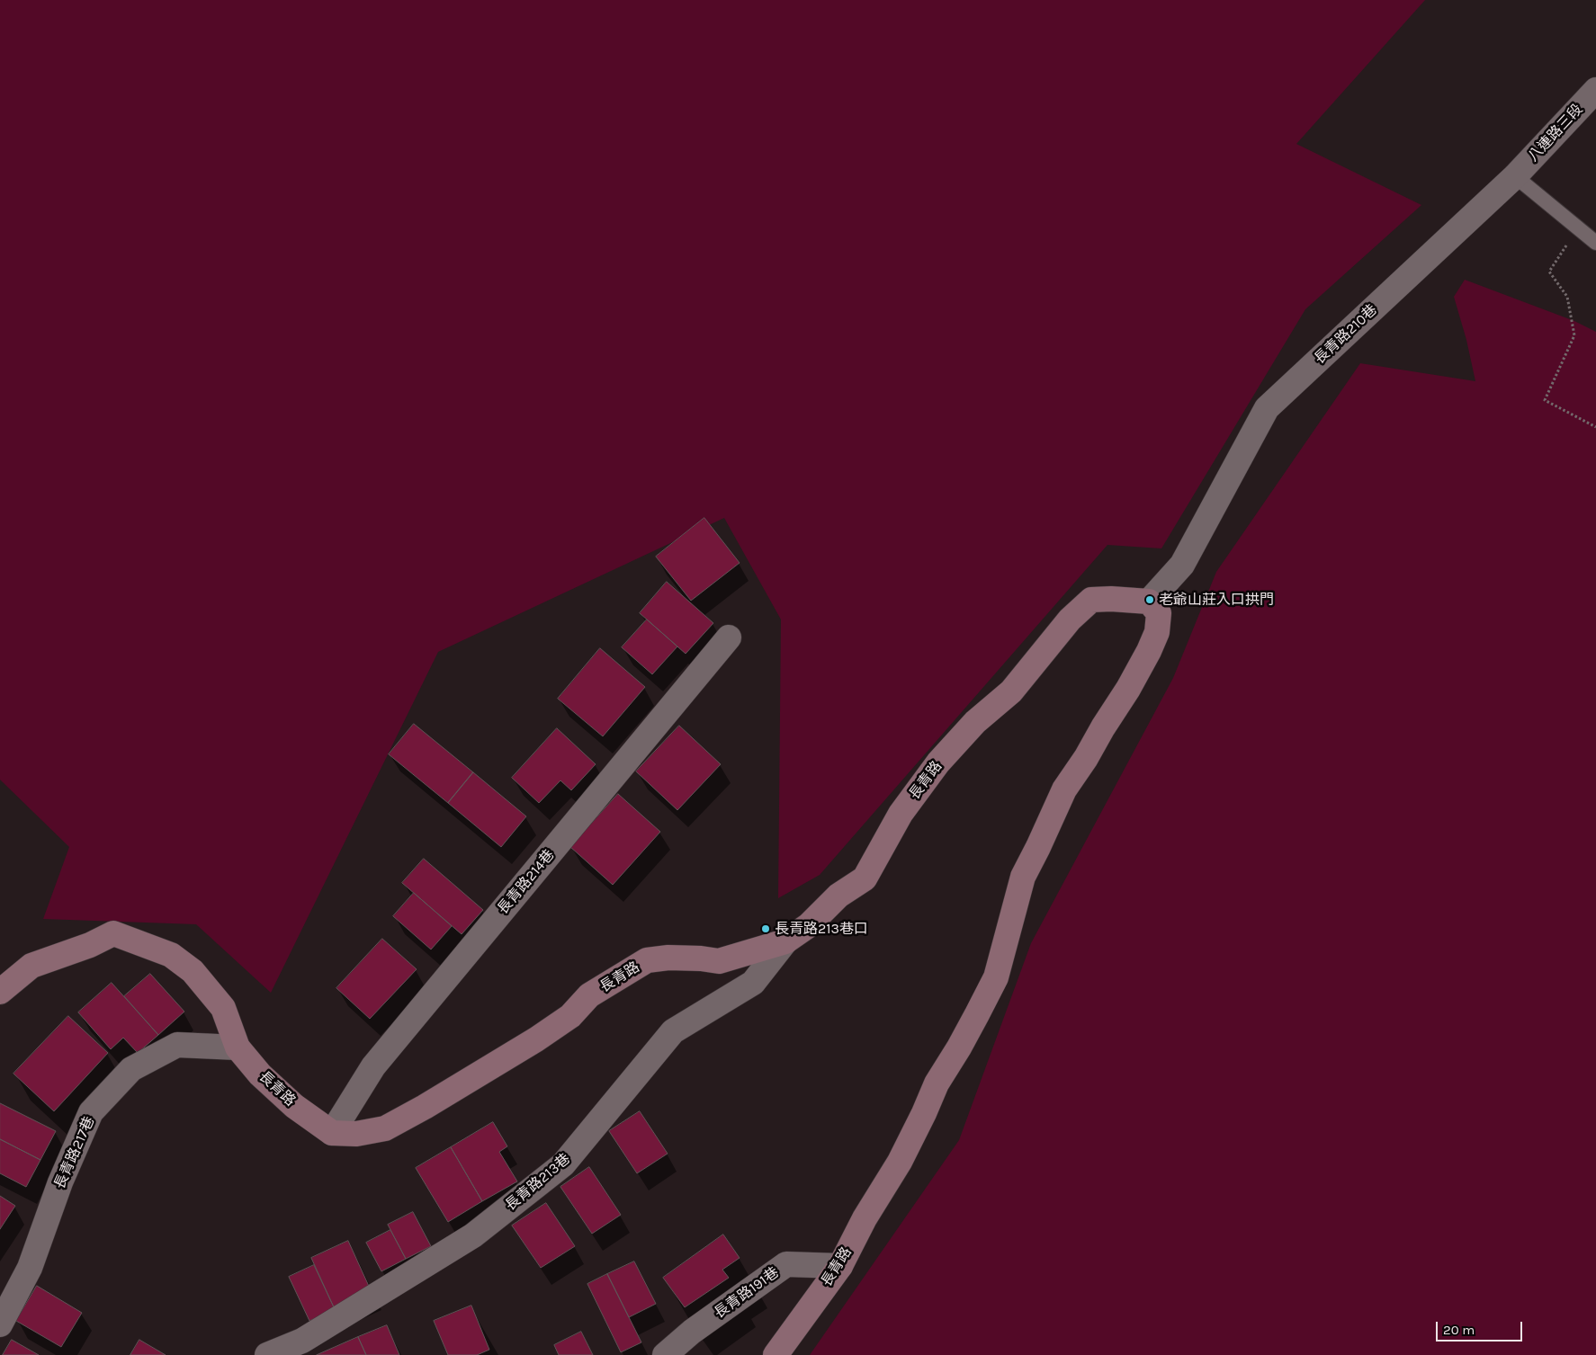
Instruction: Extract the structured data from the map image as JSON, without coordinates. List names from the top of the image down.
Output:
{
  "streets": {
    "street": [
      "八連路三段",
      "長青路210巷",
      "長青路",
      "長青路214巷",
      "長青路217巷",
      "長青路213巷",
      "長青路191巷"
    ]
  },
  "crossings": [
    ["八連路三段", "長青路210巷"],
    ["長青路210巷", "長青路"],
    ["長青路", "長青路214巷"],
    ["長青路", "長青路217巷"],
    ["長青路", "長青路213巷"],
    ["長青路", "長青路191巷"]
  ],
  "places": ["老爺山莊入口拱門", "長青路213巷口"],
  "scale_bar": "20 m"
}
